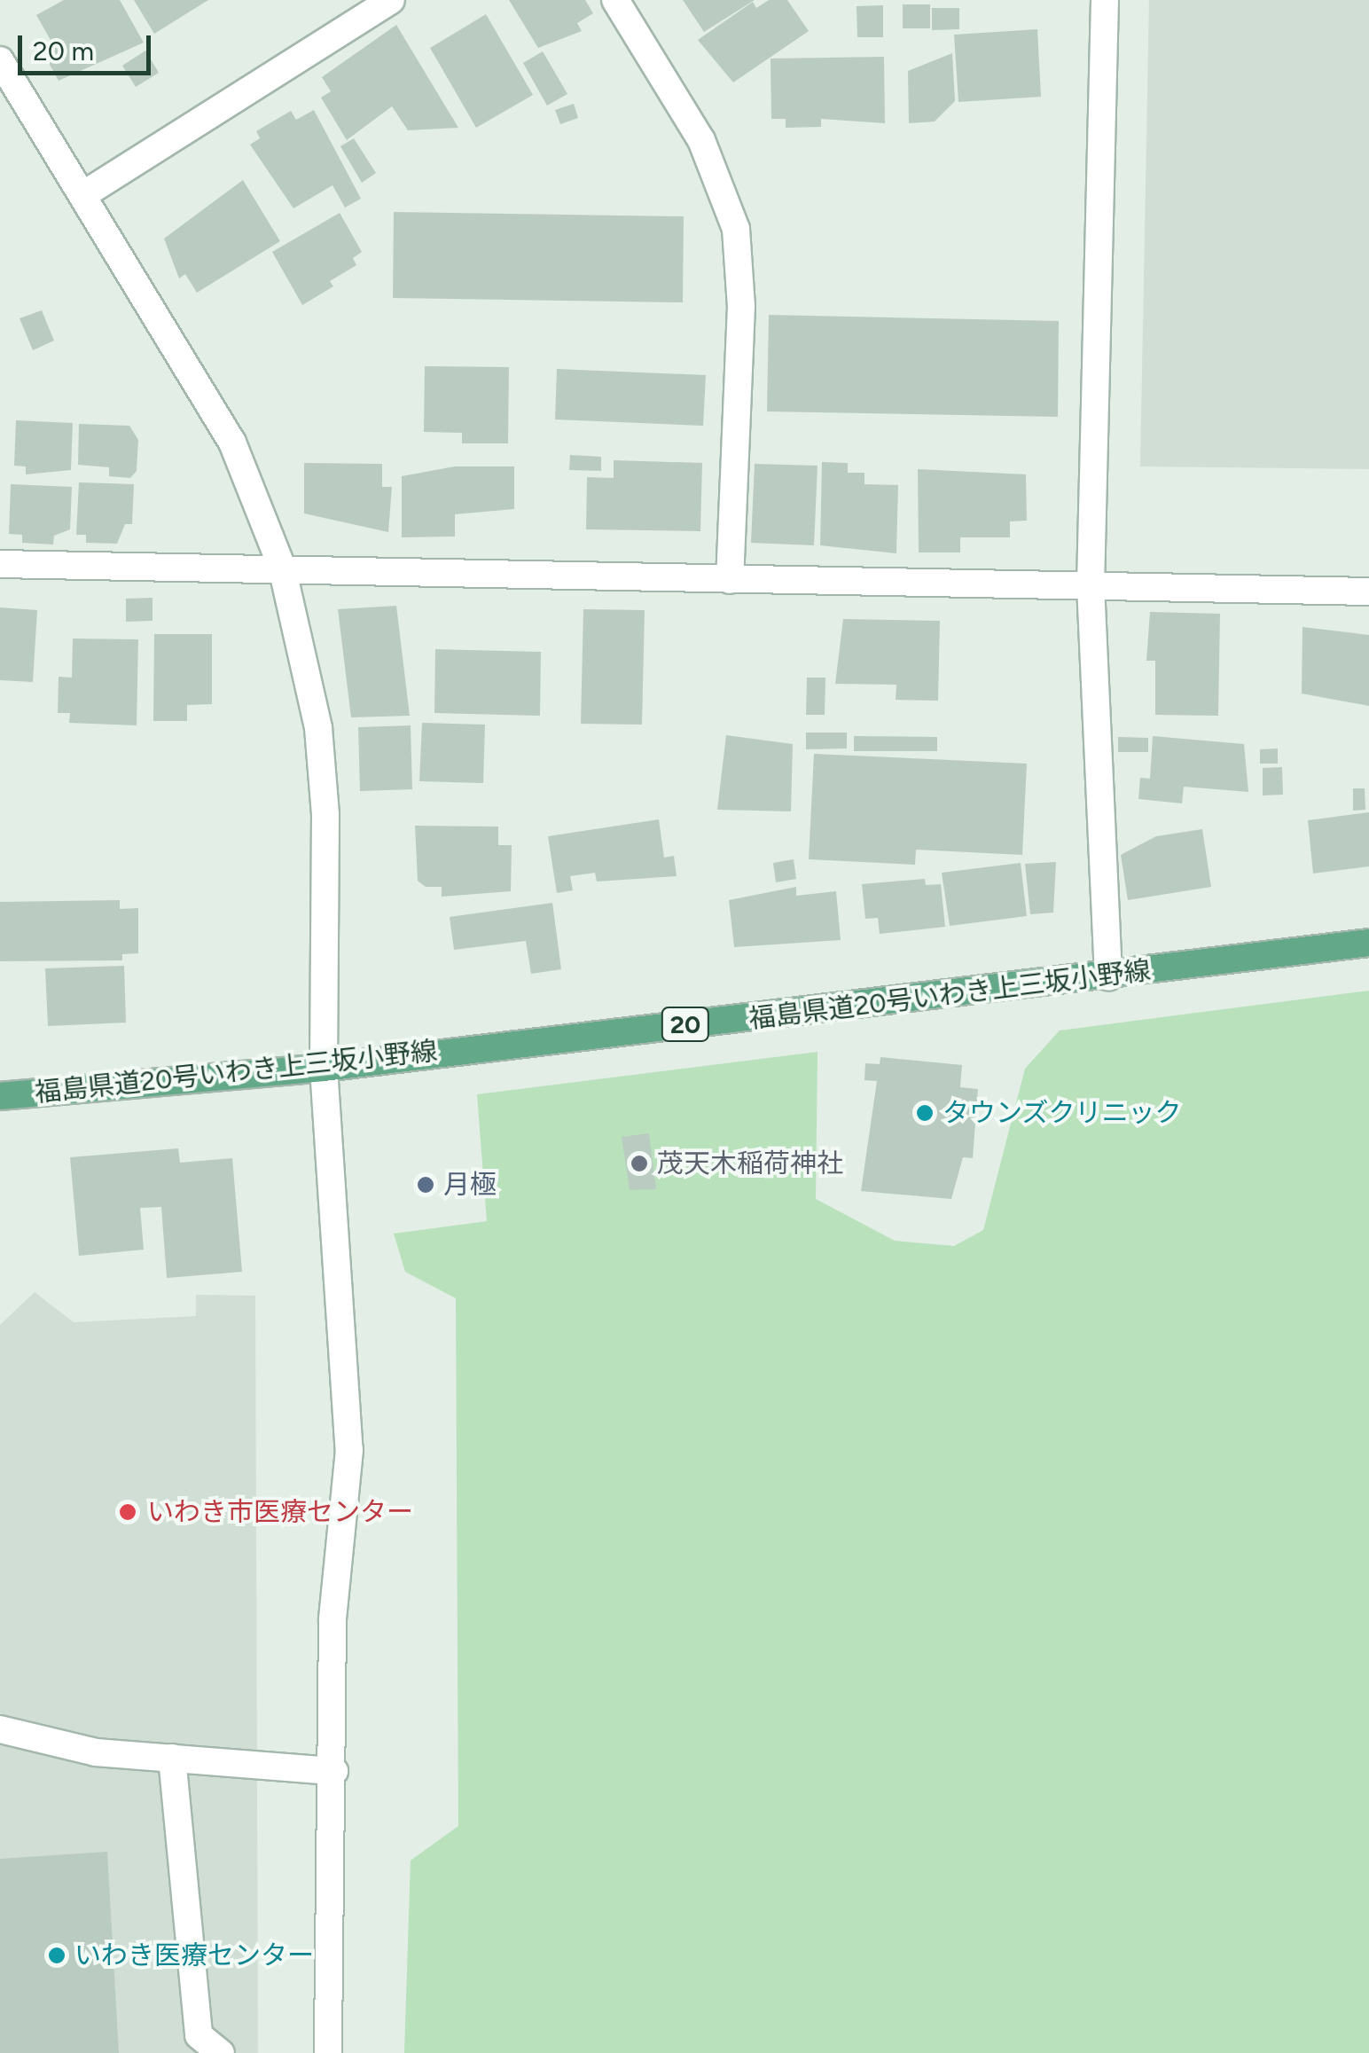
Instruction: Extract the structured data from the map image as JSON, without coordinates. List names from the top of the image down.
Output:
{
  "streets": {
    "main road": ["福島県道20号いわき上三坂小野線", "20"]
  },
  "places": [
    "タウンズクリニック",
    "茂天木稲荷神社",
    "月極",
    "いわき市医療センター",
    "いわき医療センター"
  ],
  "scale_bar": "20 m"
}
